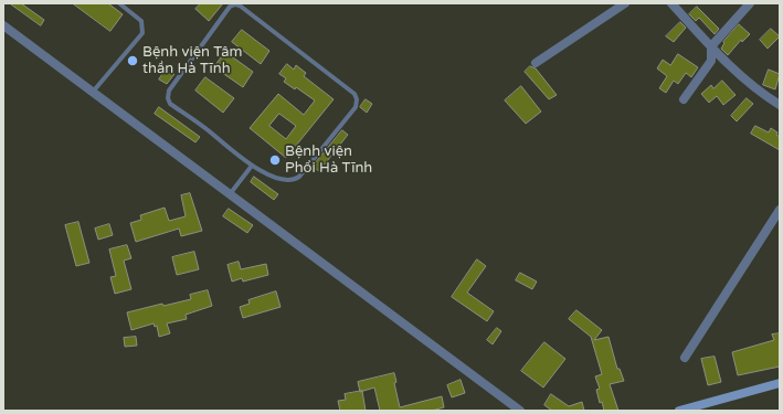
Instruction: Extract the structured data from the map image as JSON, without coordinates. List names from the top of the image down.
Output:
{
  "places": ["Bệnh viện Tâm thần Hà Tĩnh", "Bệnh viện Phổi Hà Tĩnh"]
}
